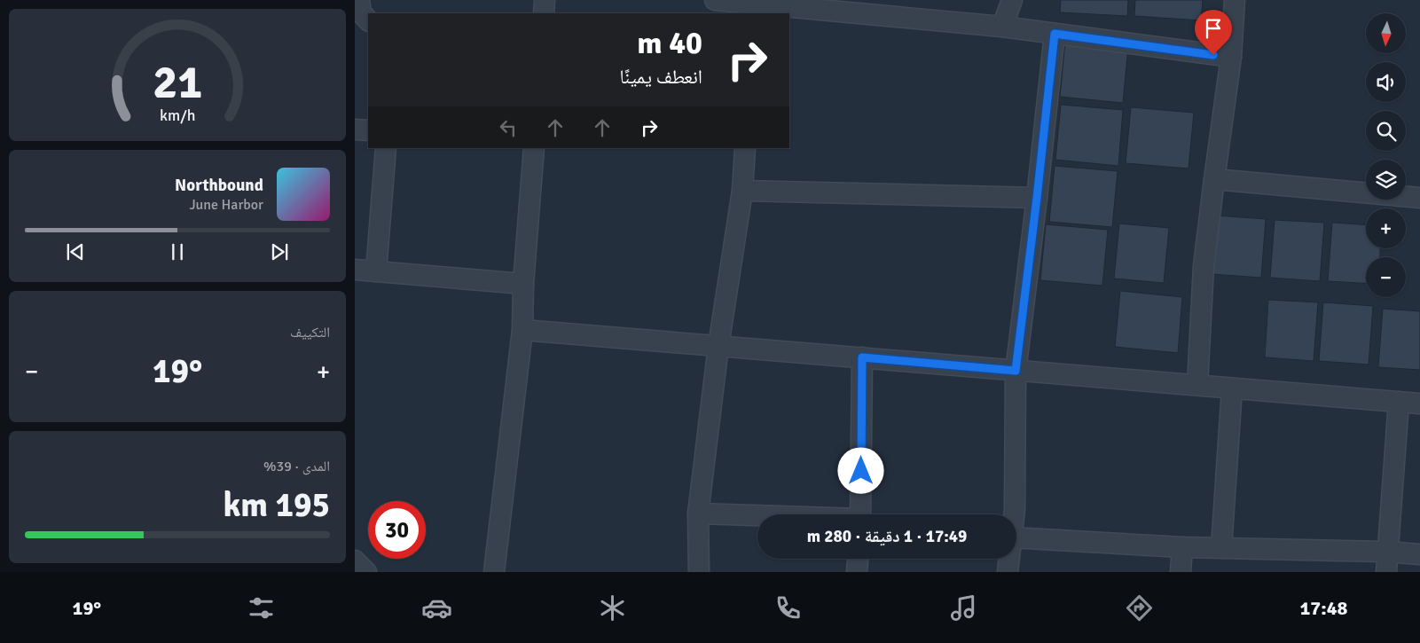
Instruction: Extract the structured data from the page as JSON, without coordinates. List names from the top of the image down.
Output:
{
  "north": "bottom",
  "page": {
    "map_buttons": ["+", "−"],
    "turn": ["40 m", "انعطف يمينًا"],
    "song": ["Northbound", "June Harbor"],
    "tile": [
      "التكييف",
      ["المدى · 39%", "195 km"]
    ],
    "heat": ["−", "19°", "+"],
    "limit": "30",
    "trip": "17:49 · 1 دقيقة · 280 m",
    "tabs": ["17:48", "19°"],
    "gauge": ["21", "km/h"]
  }
}
